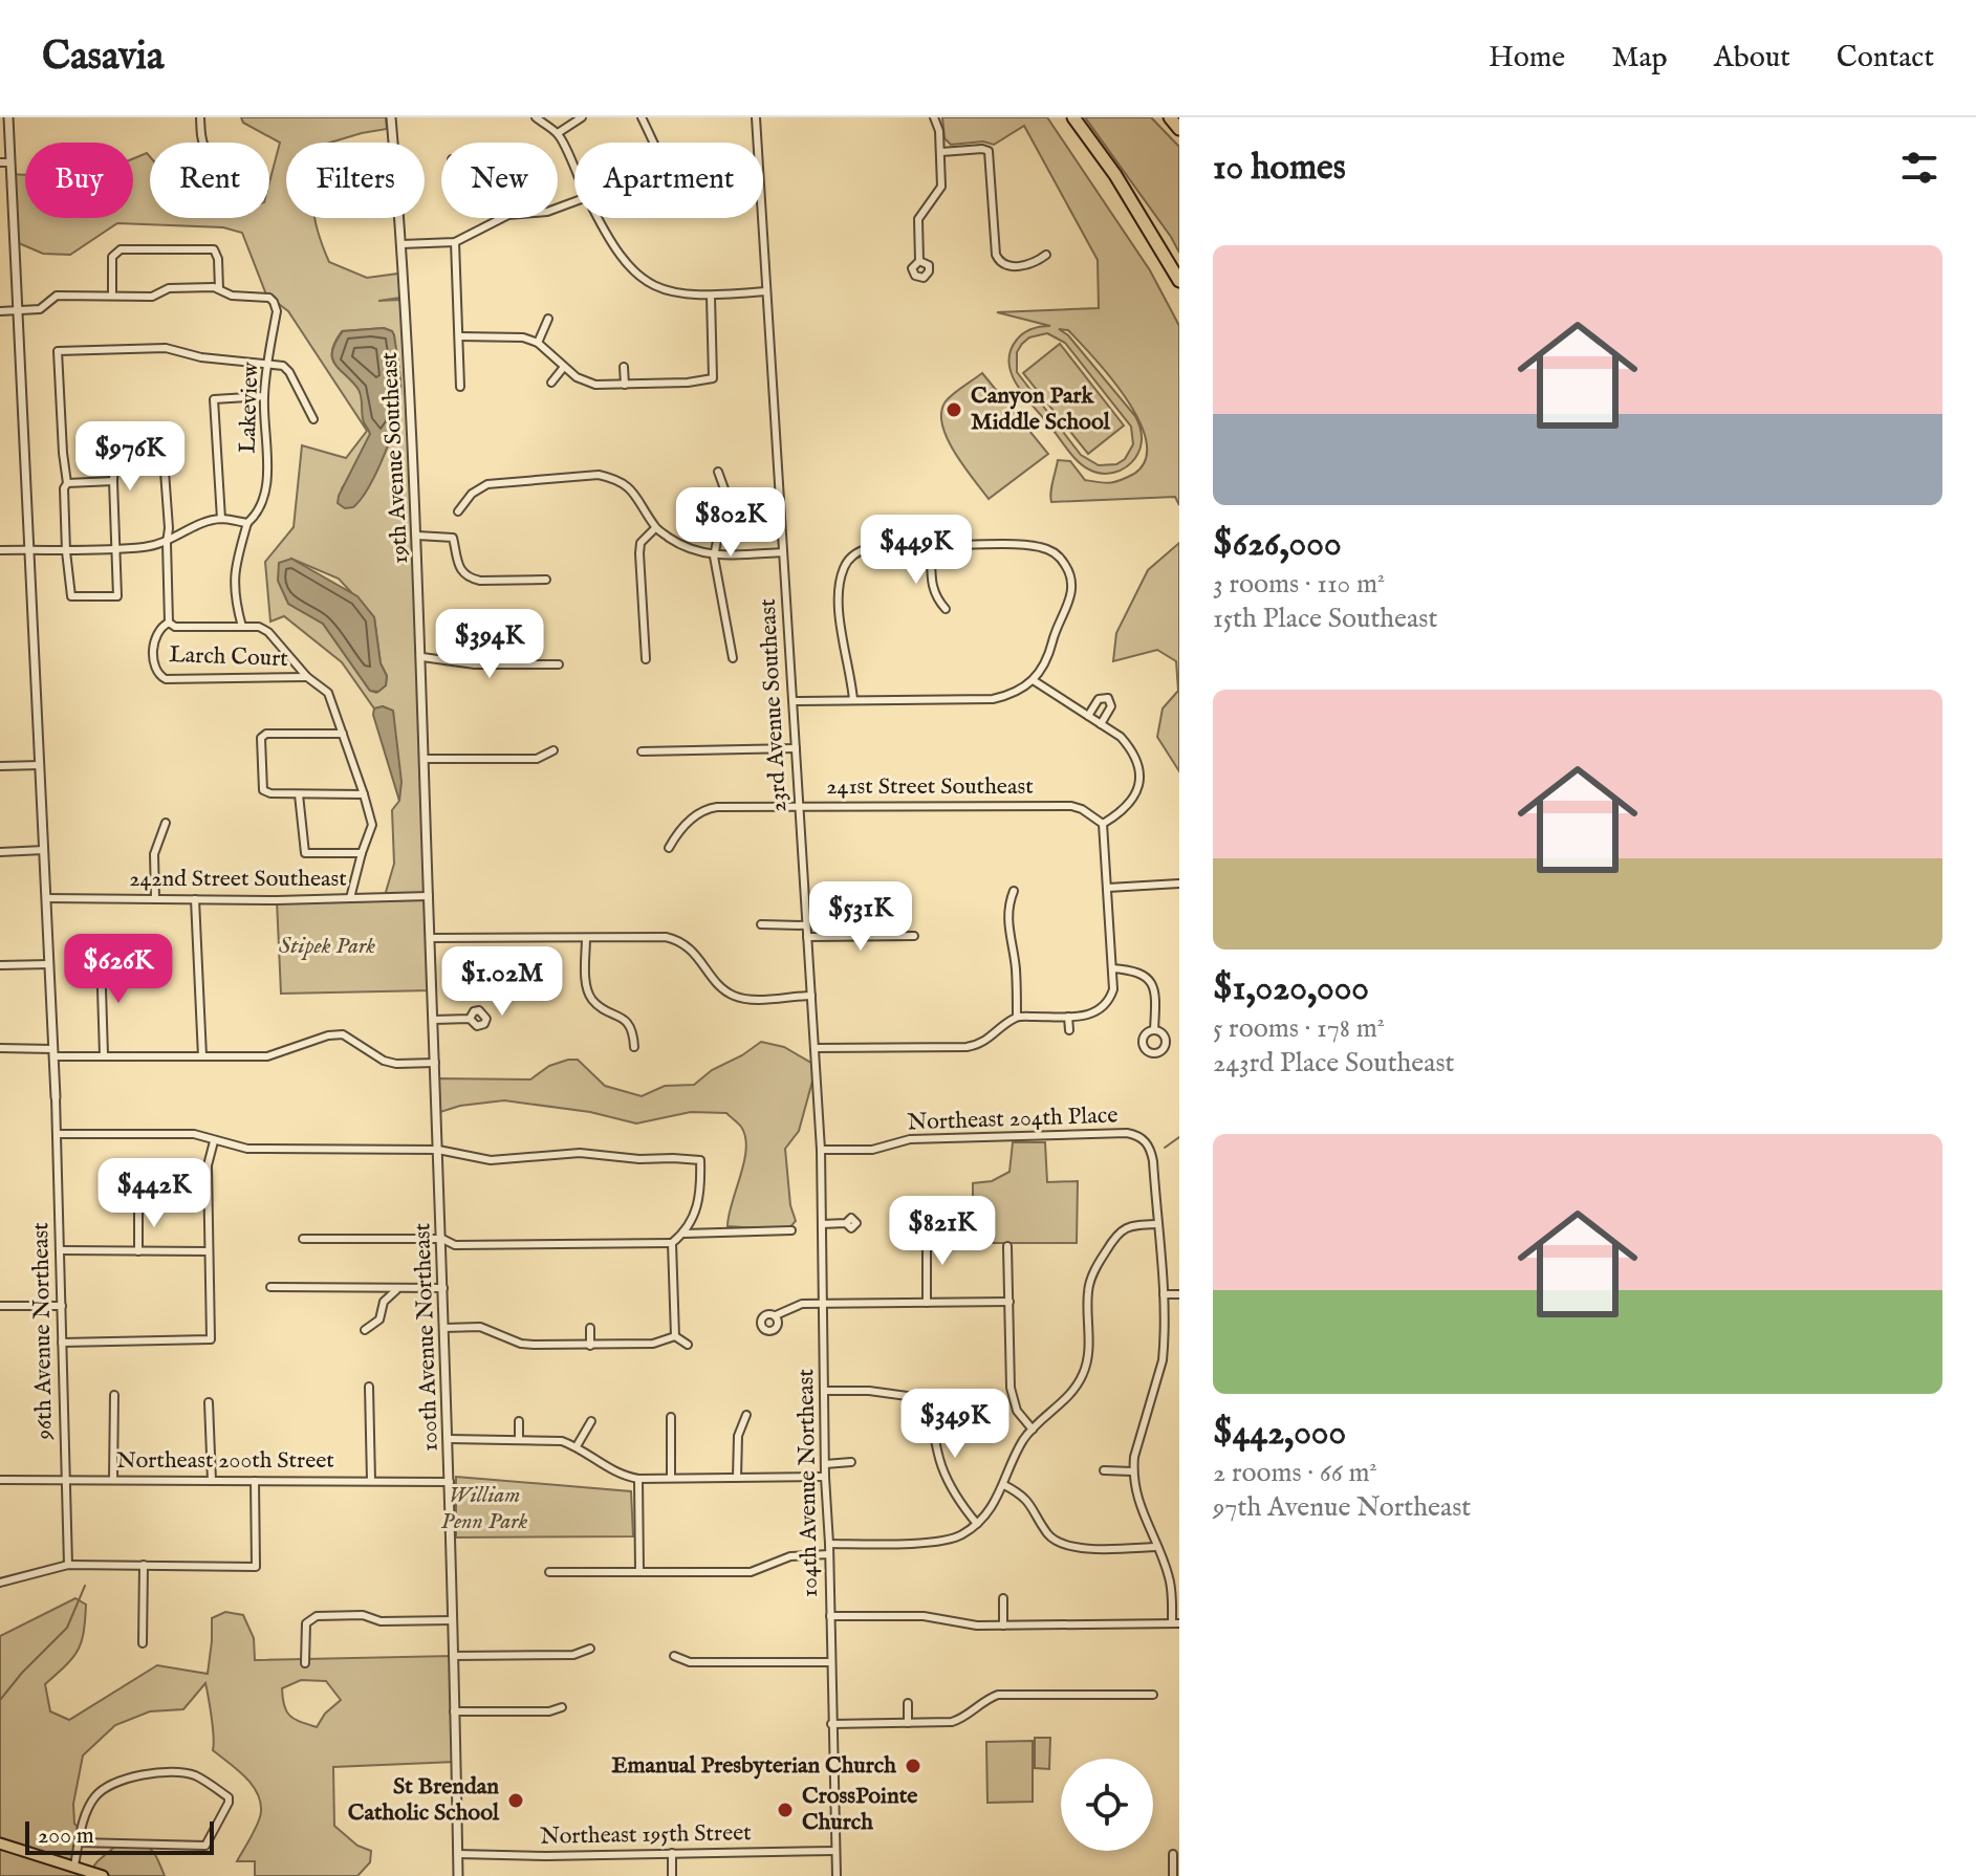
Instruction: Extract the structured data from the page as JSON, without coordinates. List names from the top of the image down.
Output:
{
  "streets": {
    "street": [
      "Lakeview",
      "19th Avenue Southeast",
      "Larch Court",
      "23rd Avenue Southeast",
      "241st Street Southeast",
      "242nd Street Southeast",
      "Northeast 204th Place",
      "96th Avenue Northeast",
      "100th Avenue Northeast",
      "Northeast 200th Street",
      "104th Avenue Northeast",
      "Northeast 195th Street"
    ]
  },
  "crossings": [
    ["19th Avenue Southeast", "242nd Street Southeast"],
    ["19th Avenue Southeast", "100th Avenue Northeast"],
    ["23rd Avenue Southeast", "241st Street Southeast"],
    ["23rd Avenue Southeast", "104th Avenue Northeast"],
    ["Northeast 204th Place", "104th Avenue Northeast"],
    ["96th Avenue Northeast", "Northeast 200th Street"],
    ["100th Avenue Northeast", "Northeast 200th Street"],
    ["100th Avenue Northeast", "Northeast 195th Street"],
    ["104th Avenue Northeast", "Northeast 195th Street"]
  ],
  "parks": ["Stipek Park", "William Penn Park"],
  "places": [
    "Canyon Park Middle School",
    "Emanual Presbyterian Church",
    "St Brendan Catholic School",
    "CrossPointe Church"
  ],
  "scale_bar": "200 m",
  "page": {
    "header": "Casavia",
    "nav": [
      "Home",
      "Map",
      "About",
      "Contact"
    ],
    "heading": "10 homes",
    "chip": [
      "Buy",
      "Rent",
      "Filters",
      "New",
      "Apartment"
    ],
    "list": [
      {
        "name": "$626,000",
        "note": "3 rooms · 110 m² · 15th Place Southeast"
      },
      {
        "name": "$1,020,000",
        "note": "5 rooms · 178 m² · 243rd Place Southeast"
      },
      {
        "name": "$442,000",
        "note": "2 rooms · 66 m² · 97th Avenue Northeast"
      }
    ],
    "price": [
      "$976K",
      "$802K",
      "$449K",
      "$394K",
      "$531K",
      "$626K",
      "$1.02M",
      "$442K",
      "$821K",
      "$349K"
    ],
    "scale": "200 m"
  }
}
